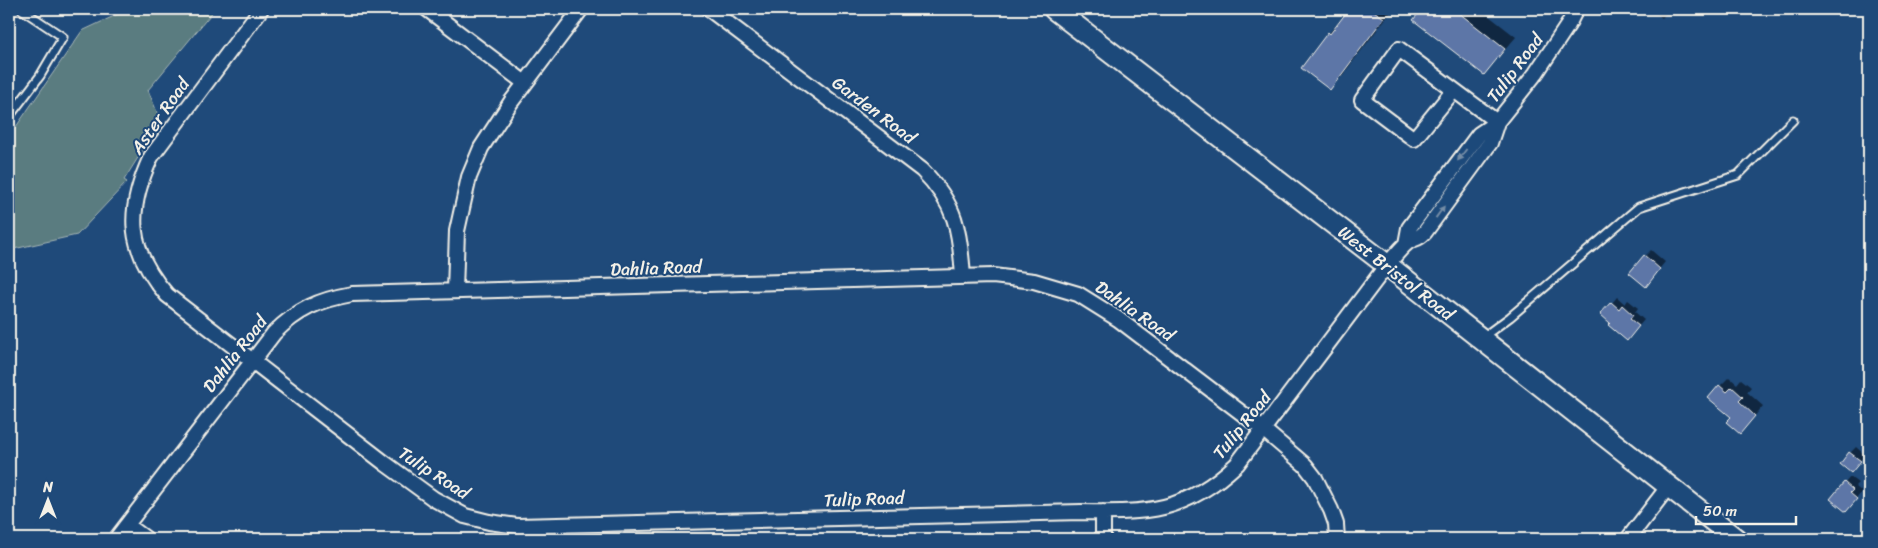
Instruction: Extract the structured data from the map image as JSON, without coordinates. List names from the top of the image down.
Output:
{
  "streets": {
    "main road": ["West Bristol Road"],
    "street": [
      "Tulip Road",
      "Garden Road",
      "Aster Road",
      "Dahlia Road"
    ]
  },
  "crossings": [
    ["Tulip Road", "Aster Road"],
    ["Tulip Road", "Dahlia Road"],
    ["Tulip Road", "West Bristol Road"],
    ["Garden Road", "Dahlia Road"],
    ["Aster Road", "Dahlia Road"]
  ],
  "scale_bar": "50 m",
  "north": "top"
}
